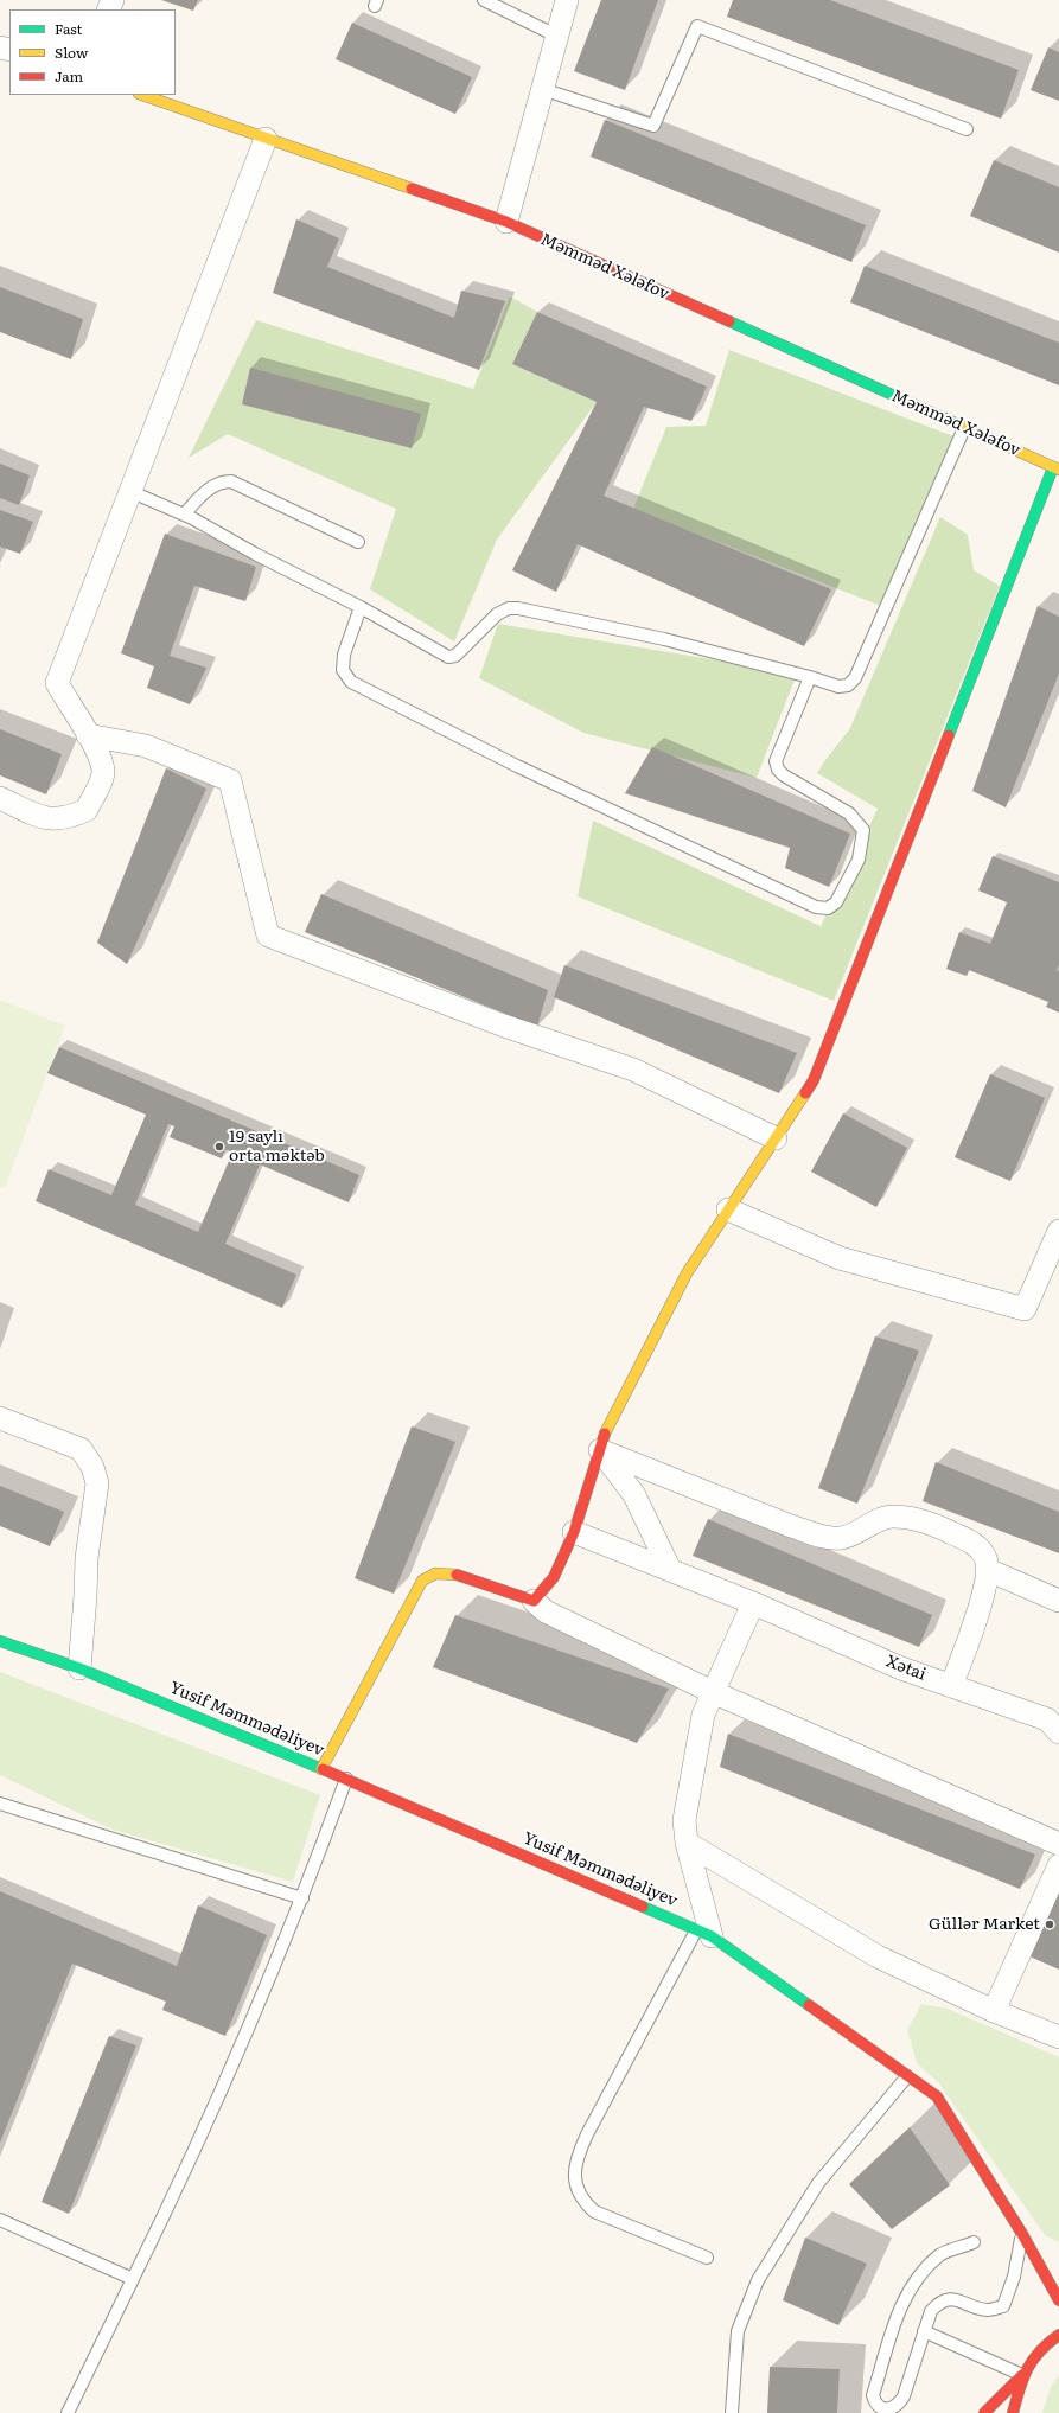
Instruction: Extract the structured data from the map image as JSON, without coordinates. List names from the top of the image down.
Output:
{
  "streets": {
    "street": ["Məmməd Xələfov", "Xətai", "Yusif Məmmədəliyev"]
  },
  "places": ["19 saylı orta məktəb", "Güllər Market"],
  "legend": ["Fast", "Slow", "Jam"]
}
